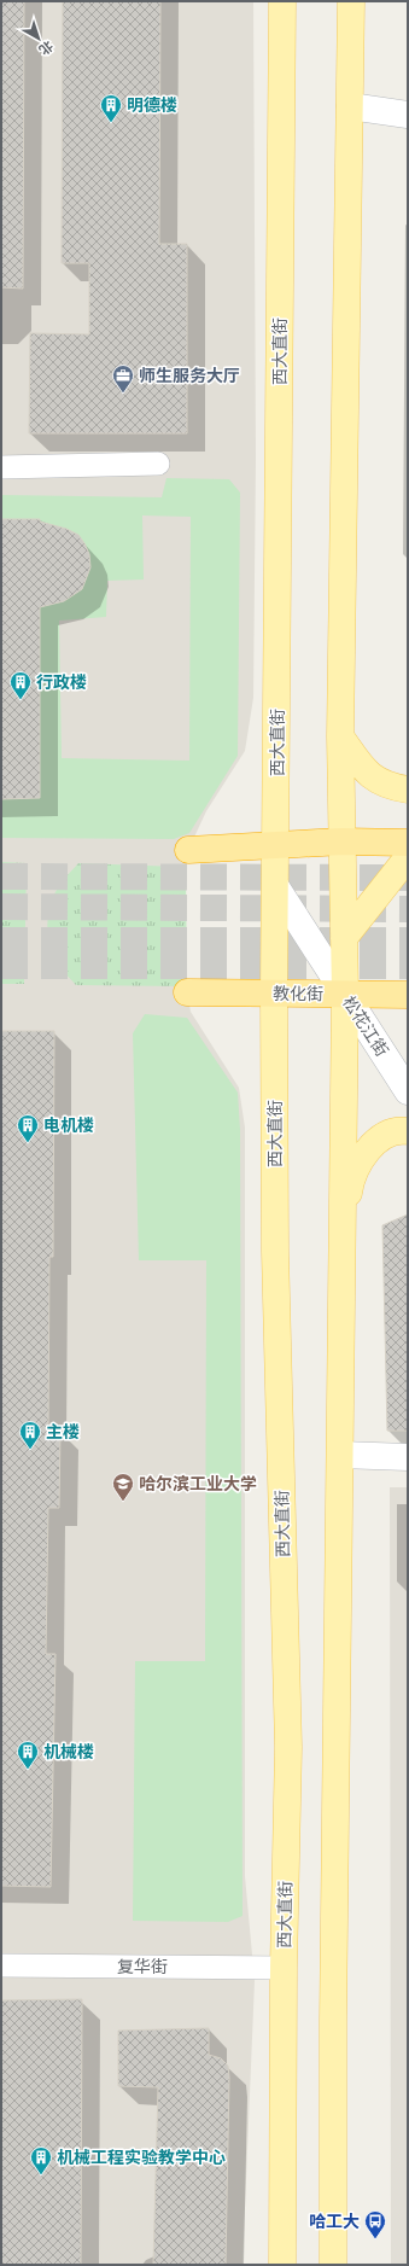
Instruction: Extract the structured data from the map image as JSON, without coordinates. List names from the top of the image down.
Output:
{
  "streets": {
    "highway": ["教化街"],
    "main road": ["西大直街"],
    "street": ["松花江街", "复华街"]
  },
  "crossings": [
    ["西大直街", "教化街"],
    ["西大直街", "松花江街"],
    ["西大直街", "复华街"],
    ["教化街", "松花江街"]
  ],
  "places": {
    "building": [
      "明德楼",
      "行政楼",
      "电机楼",
      "主楼",
      "机械楼",
      "机械工程实验教学中心"
    ],
    "office": ["师生服务大厅"],
    "school or university": ["哈尔滨工业大学"],
    "bus stop": ["哈工大"]
  },
  "north": "bottom right"
}
